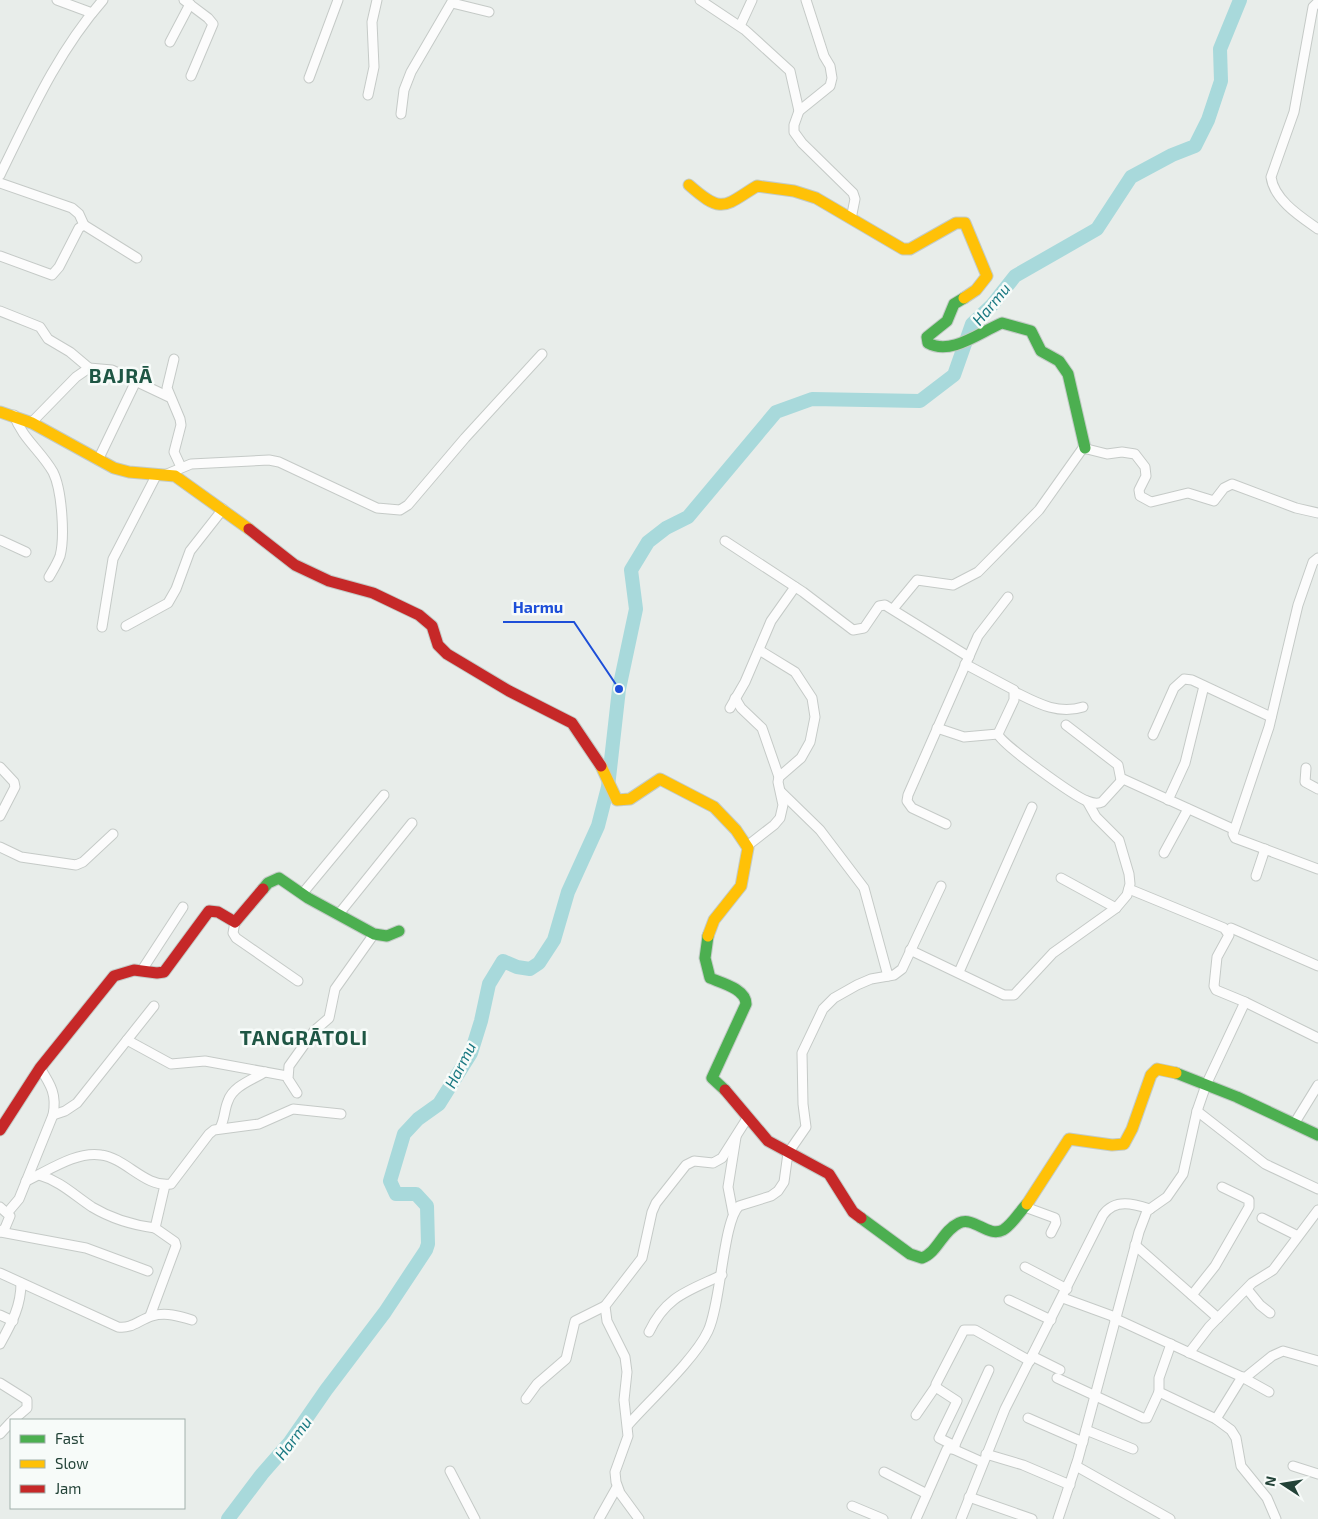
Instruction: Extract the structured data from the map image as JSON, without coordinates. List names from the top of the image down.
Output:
{
  "districts": ["BAJRĀ", "TANGRĀTOLI"],
  "water": ["Harmu"],
  "places": ["Harmu"],
  "legend": ["Fast", "Slow", "Jam"],
  "north": "left"
}
